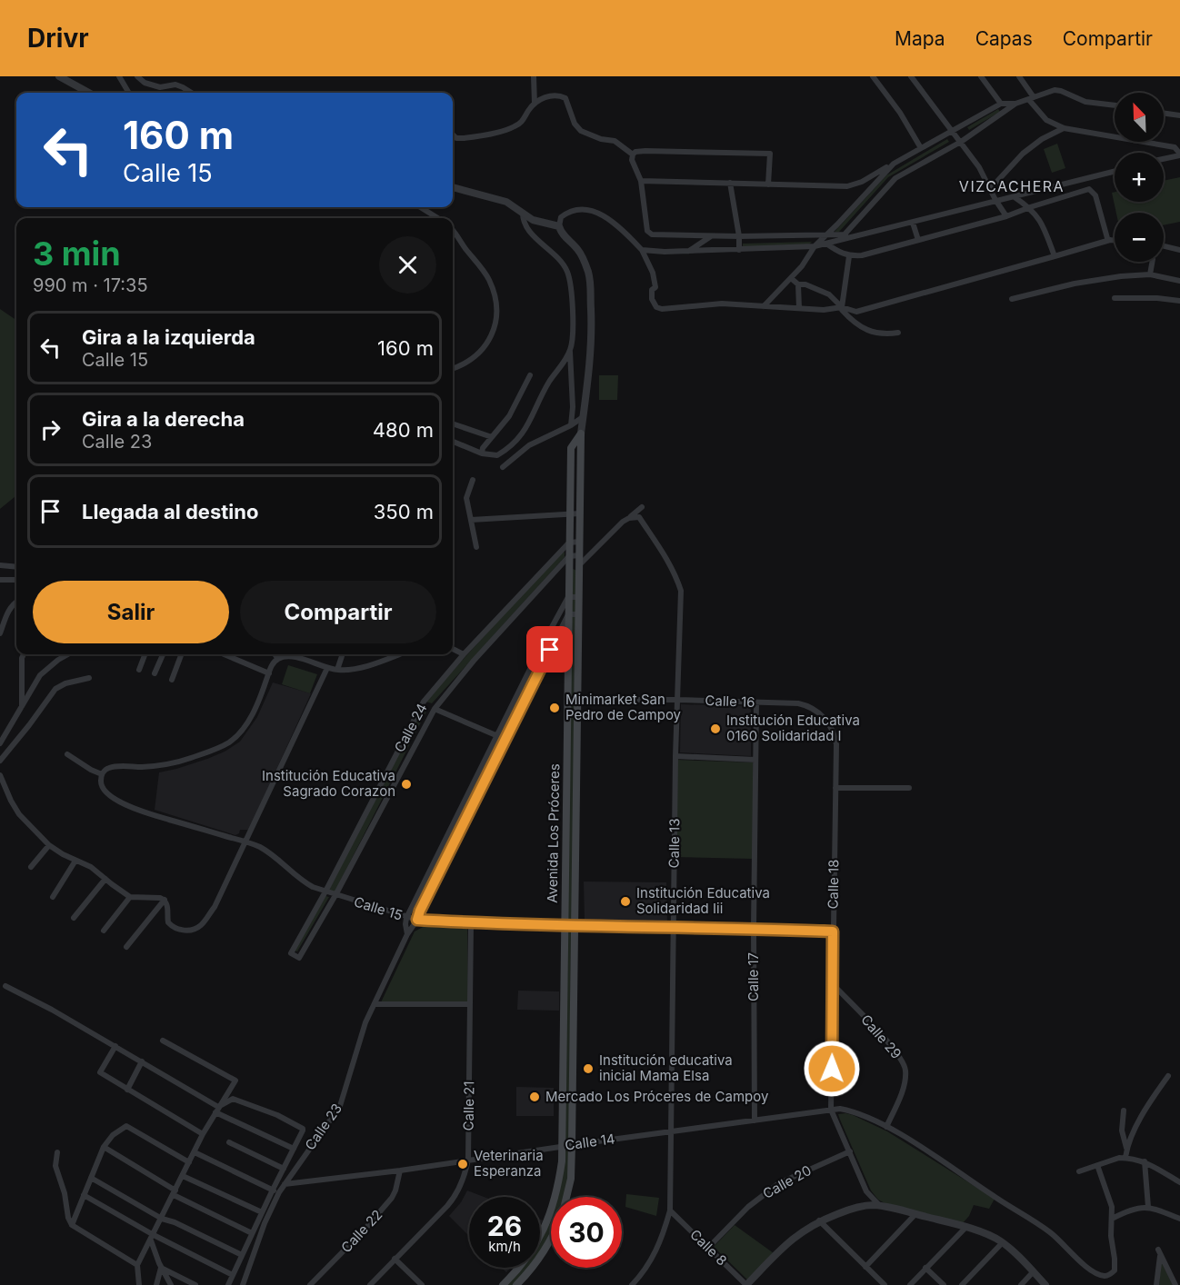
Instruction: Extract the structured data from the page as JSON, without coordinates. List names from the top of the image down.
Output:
{
  "streets": {
    "main road": ["Avenida Los Próceres"],
    "street": [
      "Calle 16",
      "Calle 24",
      "Calle 13",
      "Calle 18",
      "Calle 15",
      "Calle 17",
      "Calle 29",
      "Calle 21",
      "Calle 23",
      "Calle 14",
      "Calle 20",
      "Calle 22",
      "Calle 8"
    ]
  },
  "crossings": [
    ["Calle 16", "Avenida Los Próceres"],
    ["Calle 16", "Calle 13"],
    ["Calle 16", "Calle 18"],
    ["Calle 16", "Calle 17"],
    ["Calle 24", "Avenida Los Próceres"],
    ["Calle 24", "Calle 15"],
    ["Avenida Los Próceres", "Calle 15"],
    ["Avenida Los Próceres", "Calle 23"],
    ["Avenida Los Próceres", "Calle 14"],
    ["Calle 13", "Calle 15"],
    ["Calle 13", "Calle 14"],
    ["Calle 13", "Calle 8"],
    ["Calle 18", "Calle 15"],
    ["Calle 18", "Calle 29"],
    ["Calle 18", "Calle 14"],
    ["Calle 18", "Calle 20"],
    ["Calle 15", "Calle 17"],
    ["Calle 15", "Calle 21"],
    ["Calle 15", "Calle 23"],
    ["Calle 17", "Calle 14"],
    ["Calle 29", "Calle 14"],
    ["Calle 21", "Calle 14"],
    ["Calle 23", "Calle 14"],
    ["Calle 14", "Calle 22"],
    ["Calle 20", "Calle 8"]
  ],
  "districts": ["VIZCACHERA"],
  "places": [
    "Minimarket San Pedro de Campoy",
    "Institución Educativa 0160 Solidaridad I",
    "Institución Educativa Sagrado Corazon",
    "Institución Educativa Solidaridad Iii",
    "Institución educativa inicial Mama Elsa",
    "Mercado Los Próceres de Campoy",
    "Veterinaria Esperanza"
  ],
  "north": "top left",
  "page": {
    "header": "Drivr",
    "nav": ["Mapa", "Capas", "Compartir"],
    "map_buttons": ["+", "−"],
    "turn": ["160 m", "Calle 15"],
    "heading": ["3 min", "990 m · 17:35"],
    "list": [
      {
        "name": "Gira a la izquierda",
        "note": "Calle 15",
        "value": "160 m"
      },
      {
        "name": "Gira a la derecha",
        "note": "Calle 23",
        "value": "480 m"
      },
      {
        "name": "Llegada al destino",
        "value": "350 m"
      }
    ],
    "buttons": ["Salir", "Compartir"],
    "speed": "26 km/h",
    "limit": "30"
  }
}
